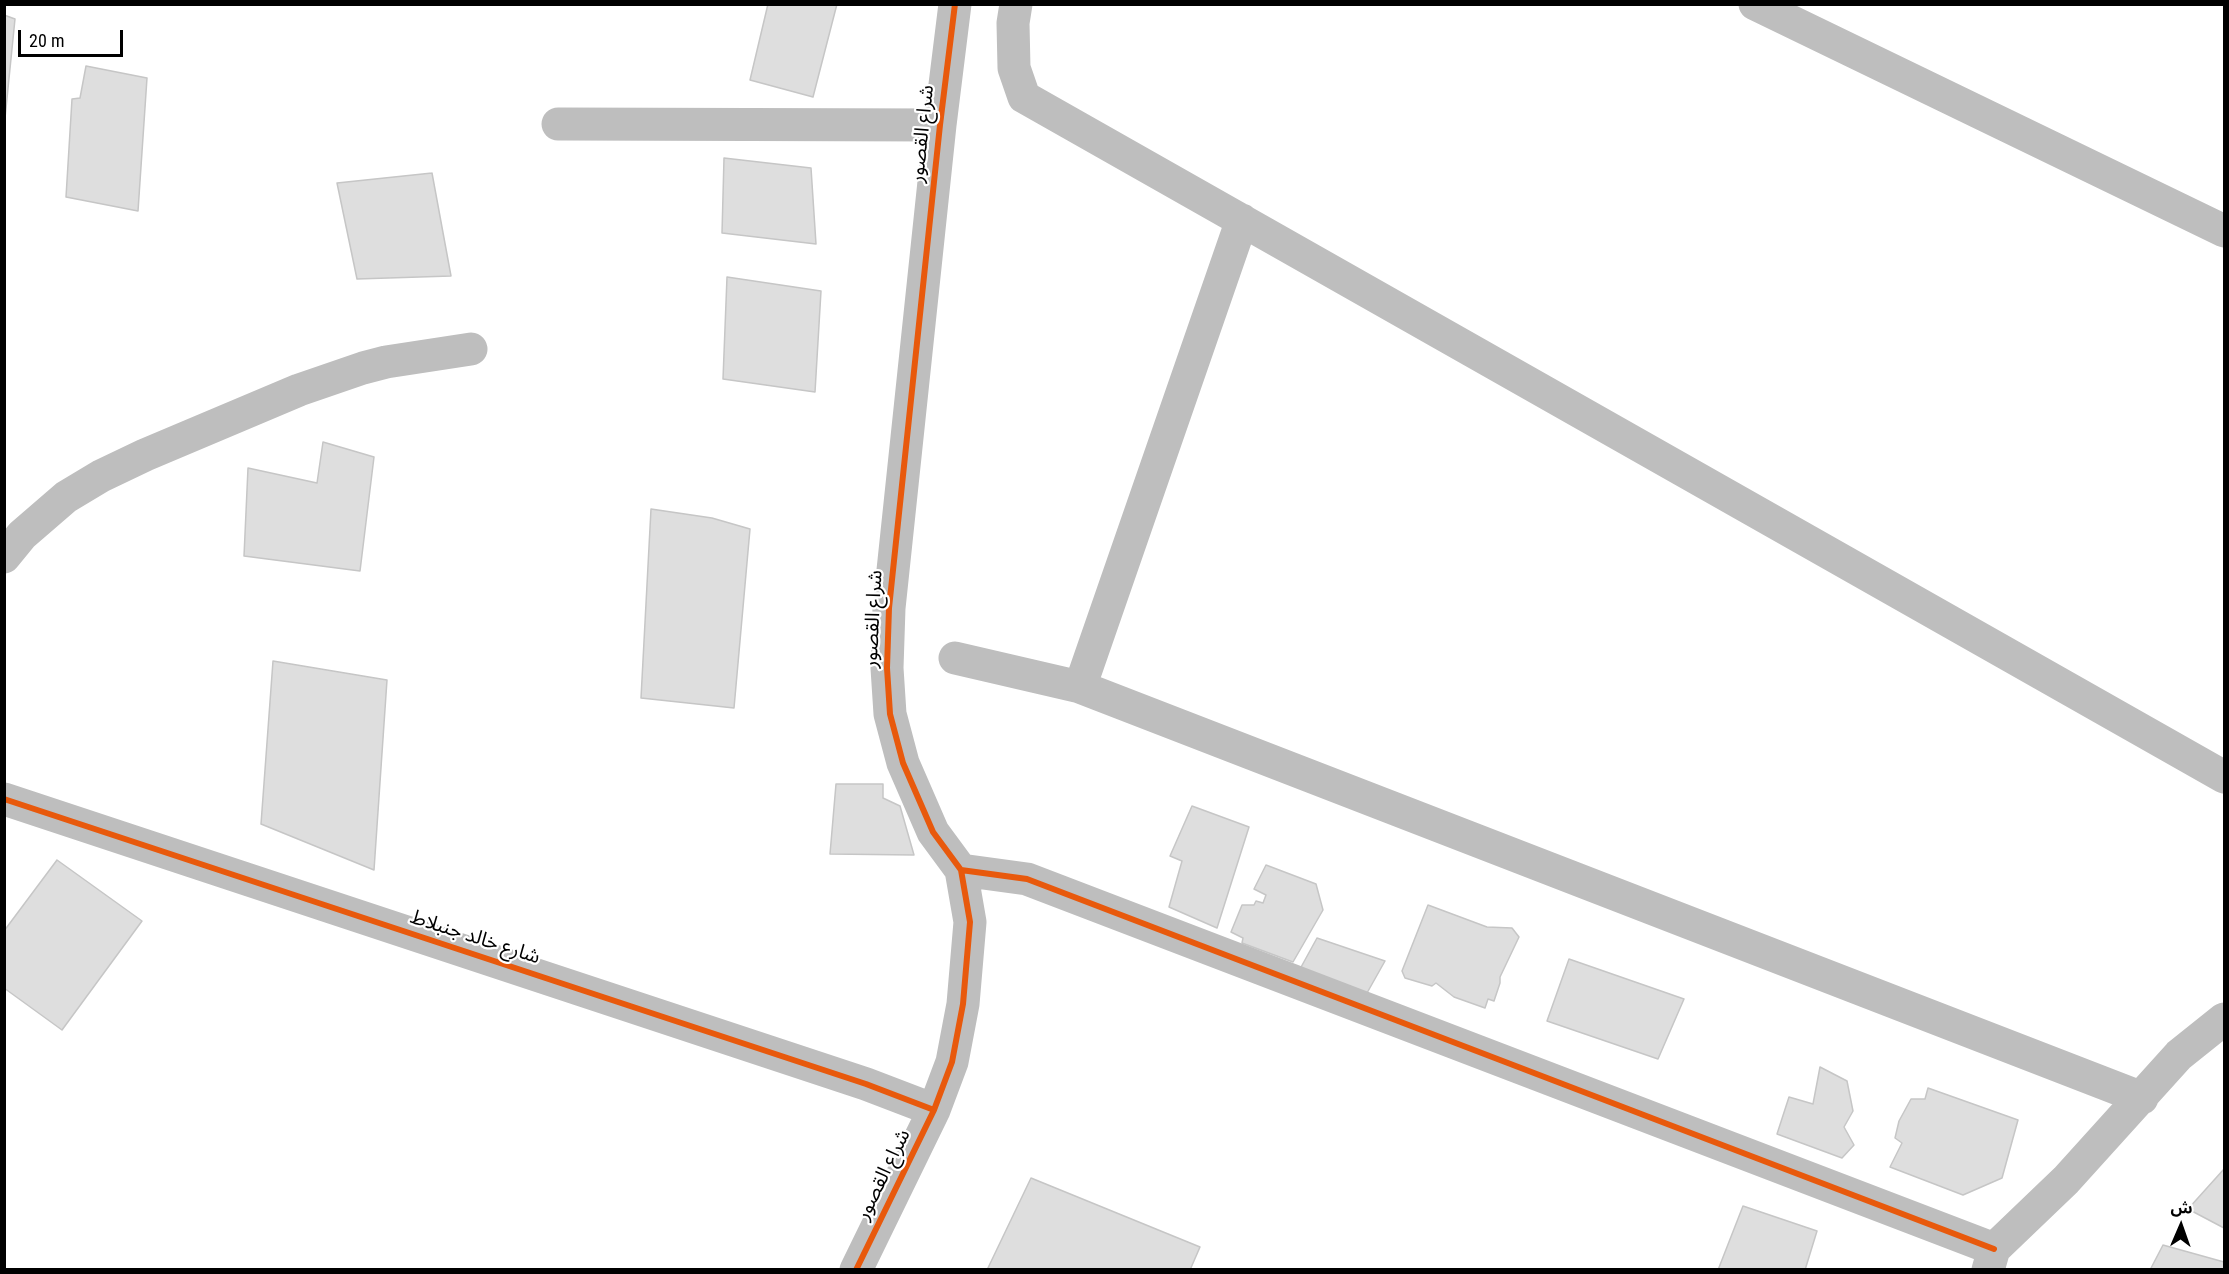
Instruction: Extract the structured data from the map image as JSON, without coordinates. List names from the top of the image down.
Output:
{
  "streets": {
    "street": ["شراع القصور", "شارع خالد جنبلاط"]
  },
  "crossings": [
    ["شراع القصور", "شارع خالد جنبلاط"]
  ],
  "scale_bar": "20 m",
  "north": "top"
}
